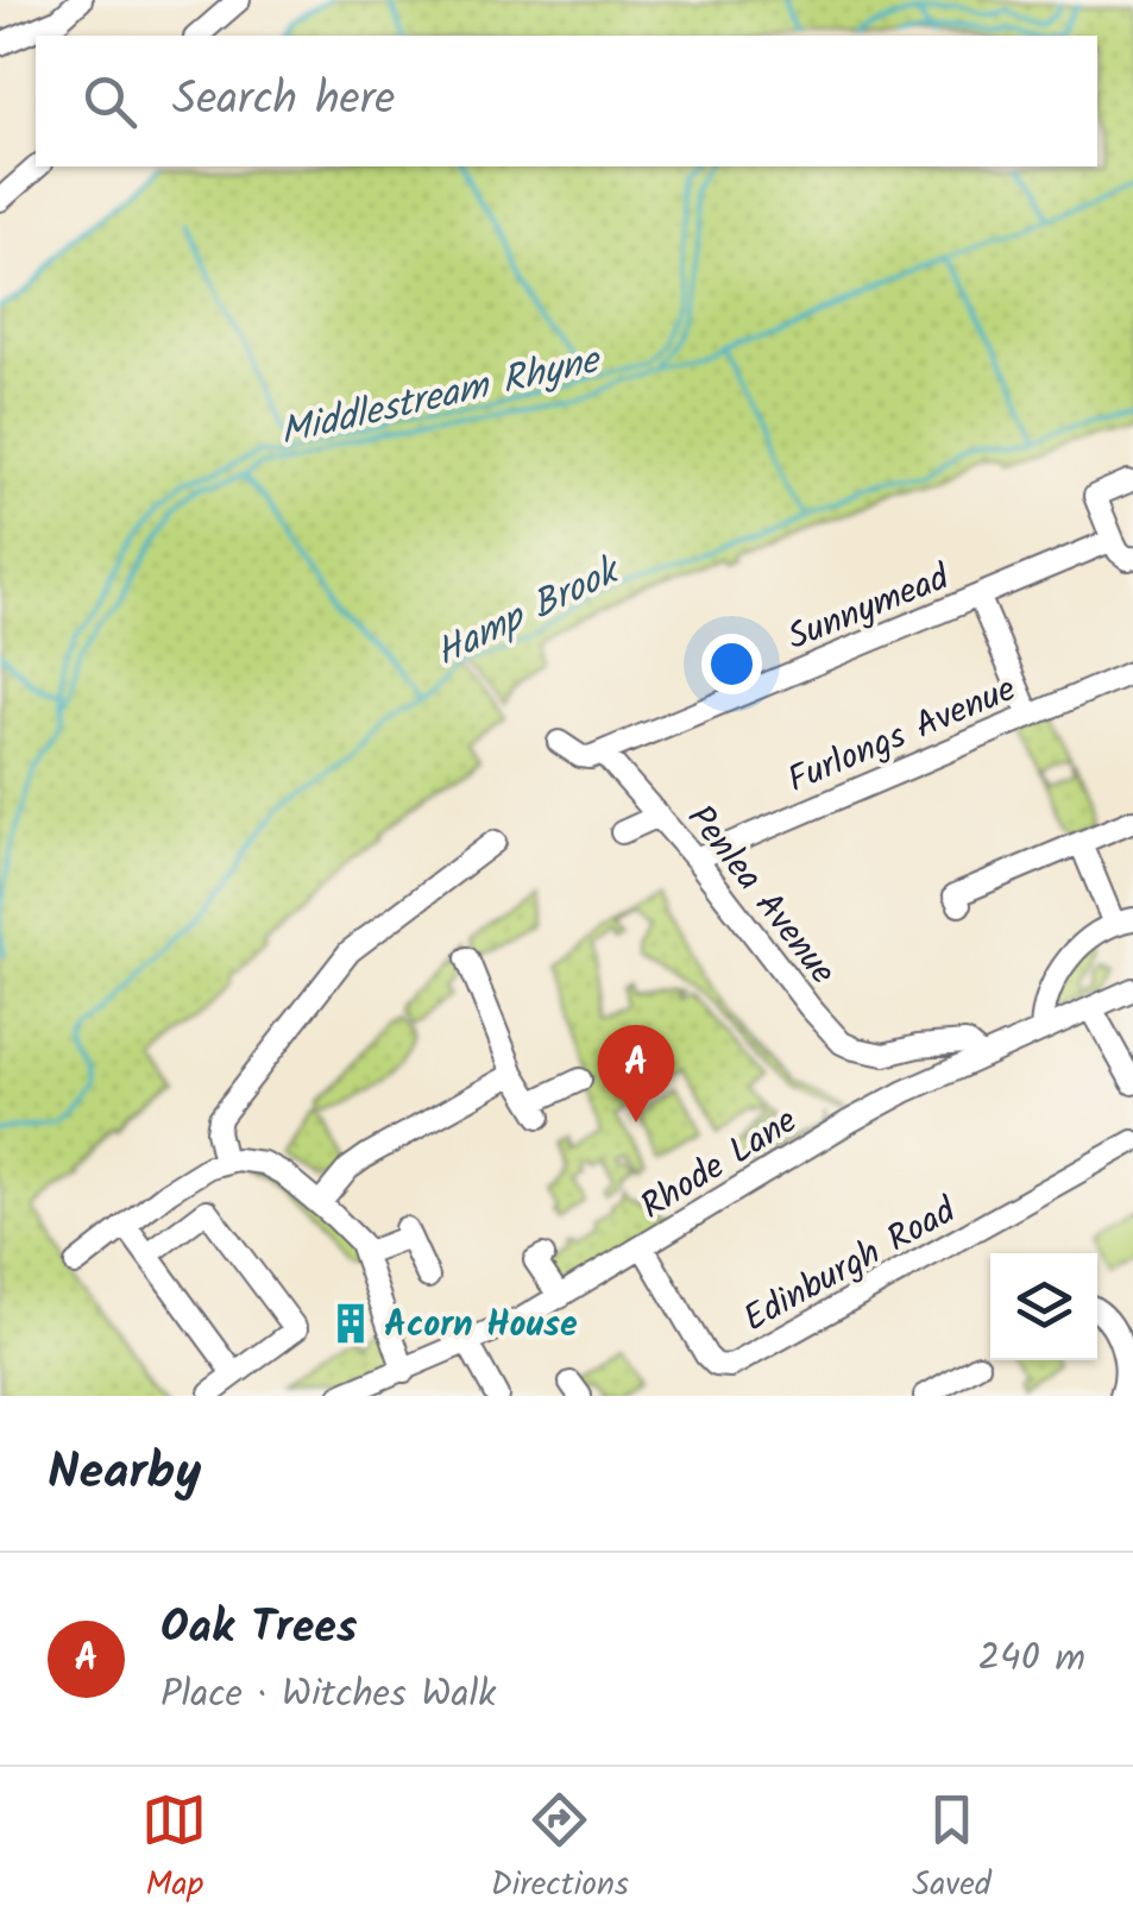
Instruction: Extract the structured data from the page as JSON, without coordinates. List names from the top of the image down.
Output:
{
  "streets": {
    "street": [
      "Sunnymead",
      "Furlongs Avenue",
      "Penlea Avenue",
      "Rhode Lane",
      "Edinburgh Road"
    ]
  },
  "crossings": [
    ["Sunnymead", "Penlea Avenue"],
    ["Furlongs Avenue", "Penlea Avenue"],
    ["Rhode Lane", "Edinburgh Road"]
  ],
  "water": ["Middlestream Rhyne", "Hamp Brook"],
  "places": {
    "building": ["Acorn House"]
  },
  "page": {
    "search": "Search here",
    "pins": "A",
    "heading": "Nearby",
    "list": [
      {
        "mark": "A",
        "name": "Oak Trees",
        "note": "Place · Witches Walk",
        "value": "240 m"
      }
    ],
    "nav": ["Map", "Directions", "Saved"]
  }
}
